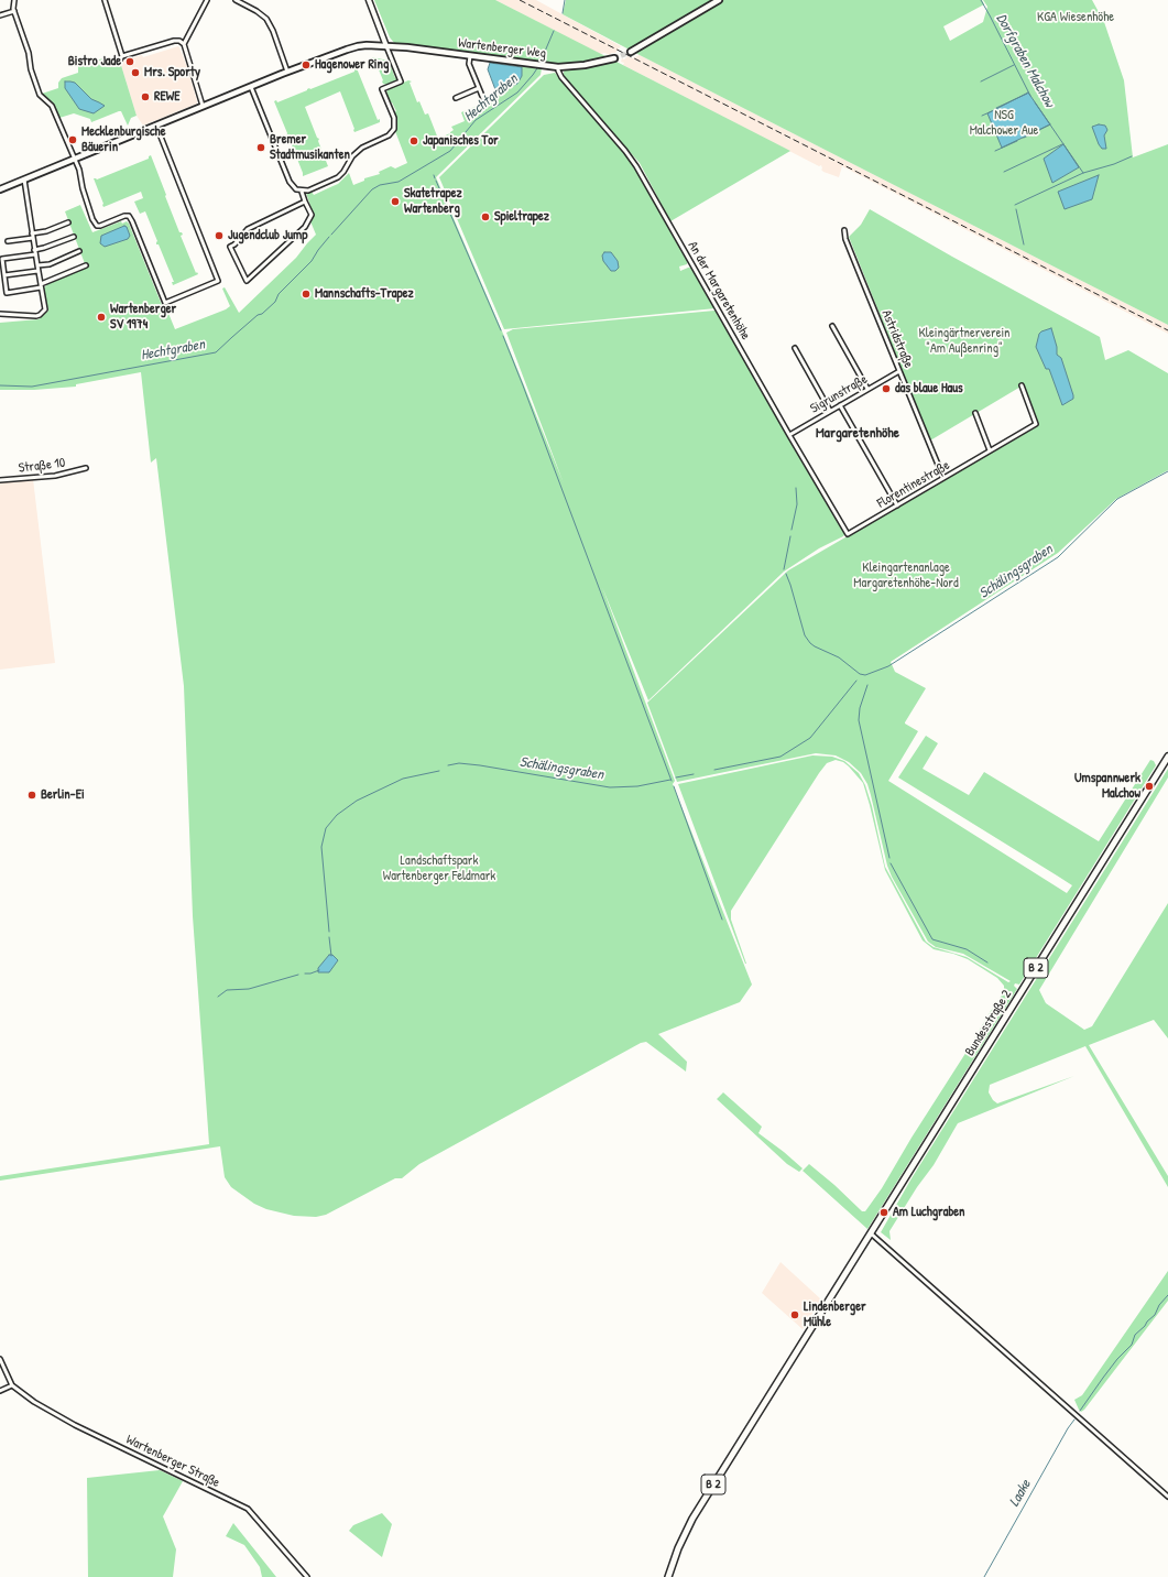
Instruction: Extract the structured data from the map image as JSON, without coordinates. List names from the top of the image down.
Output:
{
  "streets": {
    "main road": ["Wartenberger Weg", "B 2", "Bundesstraße 2"],
    "street": [
      "An der Margaretenhöhe",
      "Astridstraße",
      "Sigrunstraße",
      "Straße 10",
      "Florentinestraße",
      "Wartenberger Straße"
    ]
  },
  "crossings": [
    ["Wartenberger Weg", "An der Margaretenhöhe"],
    ["An der Margaretenhöhe", "Sigrunstraße"],
    ["An der Margaretenhöhe", "Florentinestraße"],
    ["Astridstraße", "Sigrunstraße"],
    ["Astridstraße", "Florentinestraße"],
    ["B 2", "Bundesstraße 2"]
  ],
  "districts": ["Margaretenhöhe"],
  "water": [
    "Dorfgraben Malchow",
    "Hechtgraben",
    "Schälingsgraben",
    "Laake"
  ],
  "parks": [
    "KGA Wiesenhöhe",
    "NSG Malchower Aue",
    "Kleingärtnerverein \"Am Außenring\"",
    "Kleingartenanlage Margaretenhöhe-Nord",
    "Landschaftspark Wartenberger Feldmark"
  ],
  "places": [
    "Bistro Jade",
    "Hagenower Ring",
    "Mrs. Sporty",
    "REWE",
    "Mecklenburgische Bäuerin",
    "Japanisches Tor",
    "Bremer Stadtmusikanten",
    "Skatetrapez Wartenberg",
    "Spieltrapez",
    "Jugendclub Jump",
    "Mannschafts-Trapez",
    "Wartenberger SV 1974",
    "das blaue Haus",
    "Umspannwerk Malchow",
    "Berlin-Ei",
    "Am Luchgraben",
    "Lindenberger Mühle"
  ]
}
